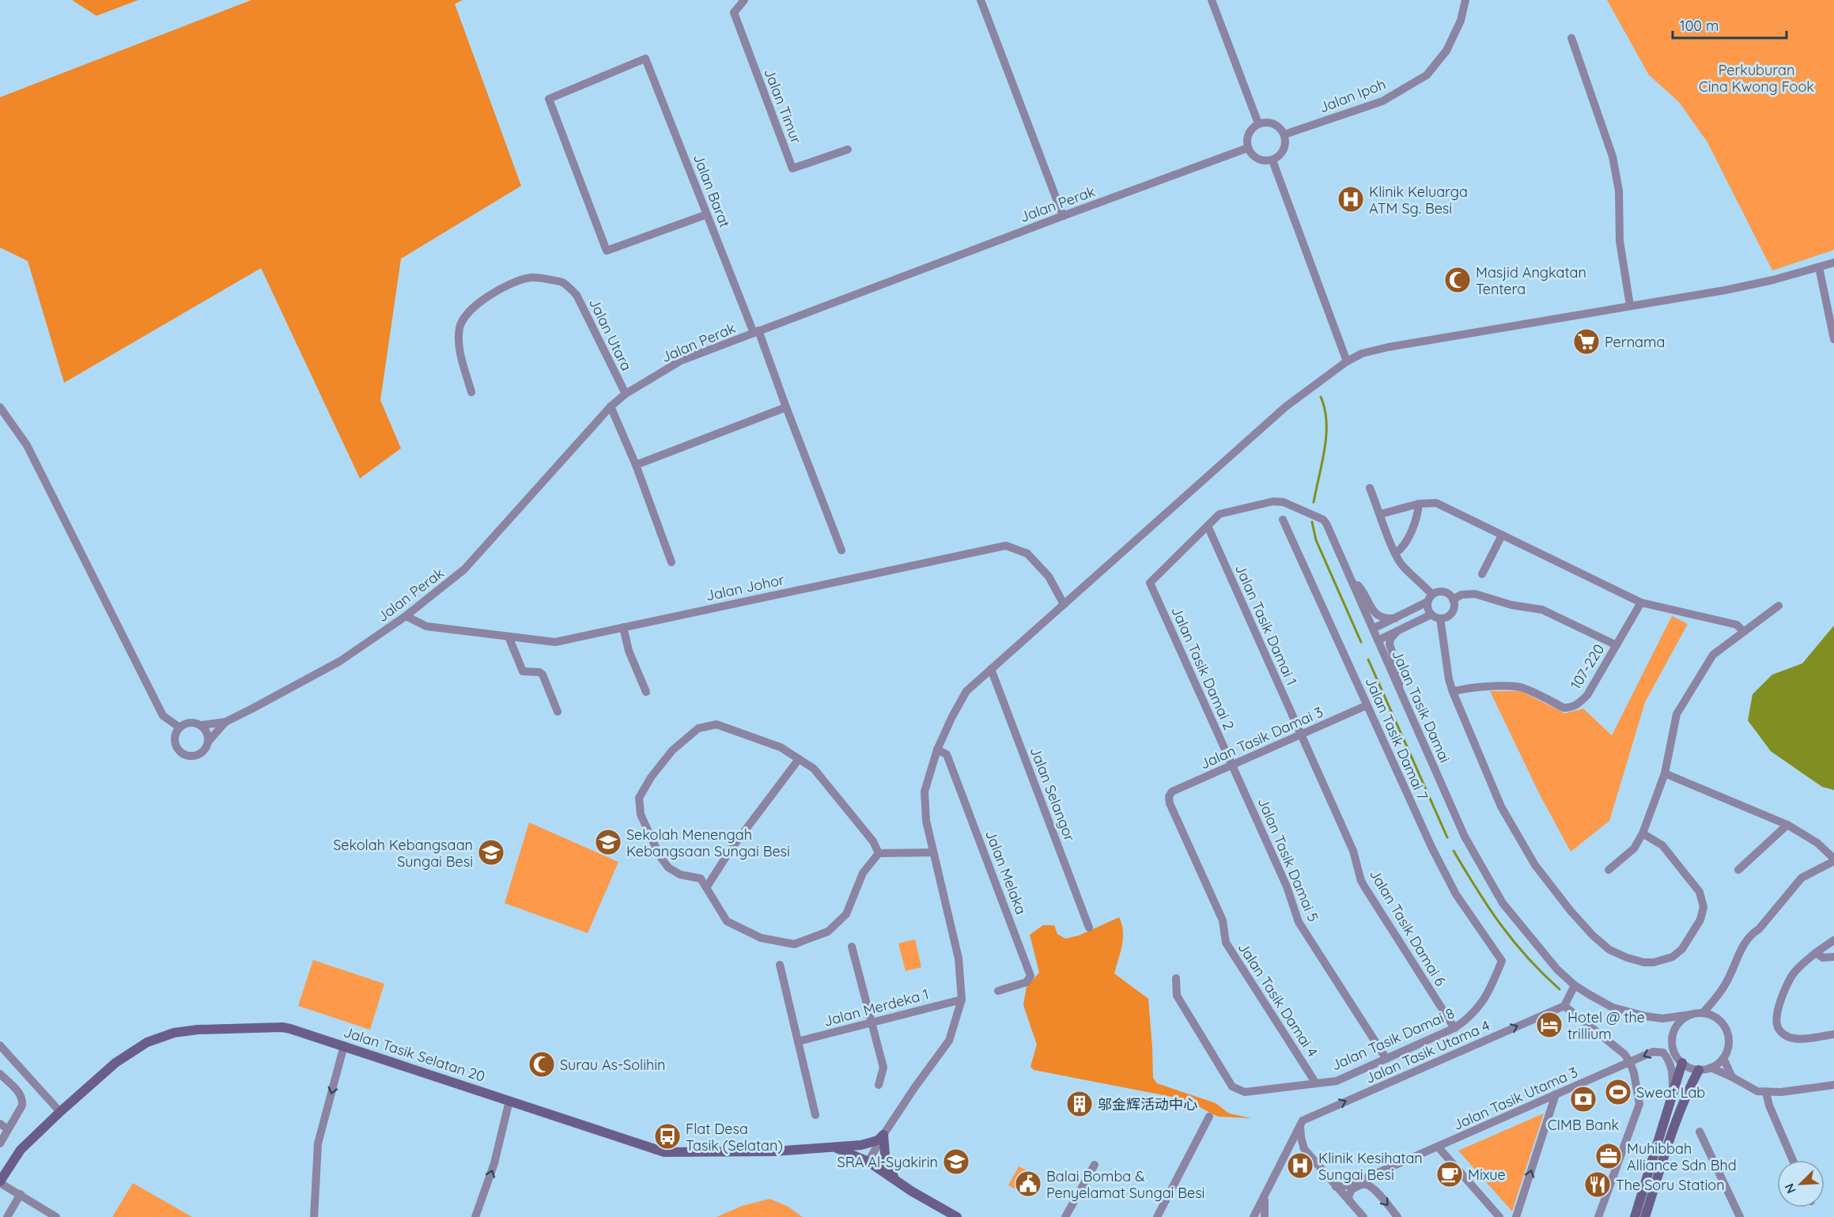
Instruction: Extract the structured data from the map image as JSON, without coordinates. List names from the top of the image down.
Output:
{
  "streets": {
    "street": [
      "Jalan Ipoh",
      "Jalan Timur",
      "Jalan Barat",
      "Jalan Perak",
      "Jalan Utara",
      "Jalan Johor",
      "Jalan Tasik Damai 1",
      "107-220",
      "Jalan Tasik Damai 2",
      "Jalan Tasik Damai",
      "Jalan Tasik Damai 3",
      "Jalan Tasik Damai 7",
      "Jalan Selangor",
      "Jalan Tasik Damai 5",
      "Jalan Melaka",
      "Jalan Tasik Damai 6",
      "Jalan Tasik Damai 4",
      "Jalan Merdeka 1",
      "Jalan Tasik Damai 8",
      "Jalan Tasik Utama 4",
      "Jalan Tasik Selatan 20",
      "Jalan Tasik Utama 3"
    ]
  },
  "crossings": [
    ["Jalan Ipoh", "Jalan Perak"],
    ["Jalan Barat", "Jalan Perak"],
    ["Jalan Perak", "Jalan Utara"],
    ["Jalan Perak", "Jalan Johor"],
    ["Jalan Tasik Damai 1", "Jalan Tasik Damai"],
    ["Jalan Tasik Damai 1", "Jalan Tasik Damai 3"],
    ["Jalan Tasik Damai 1", "Jalan Tasik Damai 6"],
    ["Jalan Tasik Damai 2", "Jalan Tasik Damai"],
    ["Jalan Tasik Damai 2", "Jalan Tasik Damai 3"],
    ["Jalan Tasik Damai 2", "Jalan Tasik Damai 5"],
    ["Jalan Tasik Damai", "Jalan Tasik Utama 4"],
    ["Jalan Tasik Damai 3", "Jalan Tasik Damai 7"],
    ["Jalan Tasik Damai 3", "Jalan Tasik Damai 5"],
    ["Jalan Tasik Damai 3", "Jalan Tasik Damai 6"],
    ["Jalan Tasik Damai 3", "Jalan Tasik Damai 4"],
    ["Jalan Tasik Damai 7", "Jalan Tasik Damai 8"],
    ["Jalan Tasik Damai 5", "Jalan Tasik Damai 8"],
    ["Jalan Tasik Damai 6", "Jalan Tasik Damai 8"],
    ["Jalan Tasik Damai 4", "Jalan Tasik Damai 8"]
  ],
  "one_way": ["Jalan Tasik Utama 4"],
  "parks": ["Perkuburan Cina Kwong Fook"],
  "places": {
    "hospital": ["Klinik Keluarga ATM Sg. Besi", "Klinik Kesihatan Sungai Besi"],
    "mosque": ["Masjid Angkatan Tentera", "Surau As-Solihin"],
    "supermarket": ["Pernama"],
    "school or university": ["Sekolah Menengah Kebangsaan Sungai Besi", "Sekolah Kebangsaan Sungai Besi", "SRA Al-Syakirin"],
    "hotel": ["Hotel @ the trillium"],
    "sports": ["Sweat Lab"],
    "bank": ["CIMB Bank"],
    "building": ["邬金辉活动中心"],
    "bus stop": ["Flat Desa Tasik (Selatan)"],
    "office": ["Muhibbah Alliance Sdn Bhd"],
    "cafe": ["Mixue"],
    "public building": ["Balai Bomba & Penyelamat Sungai Besi"],
    "restaurant": ["The Soru Station"]
  },
  "scale_bar": "100 m",
  "north": "bottom left"
}
